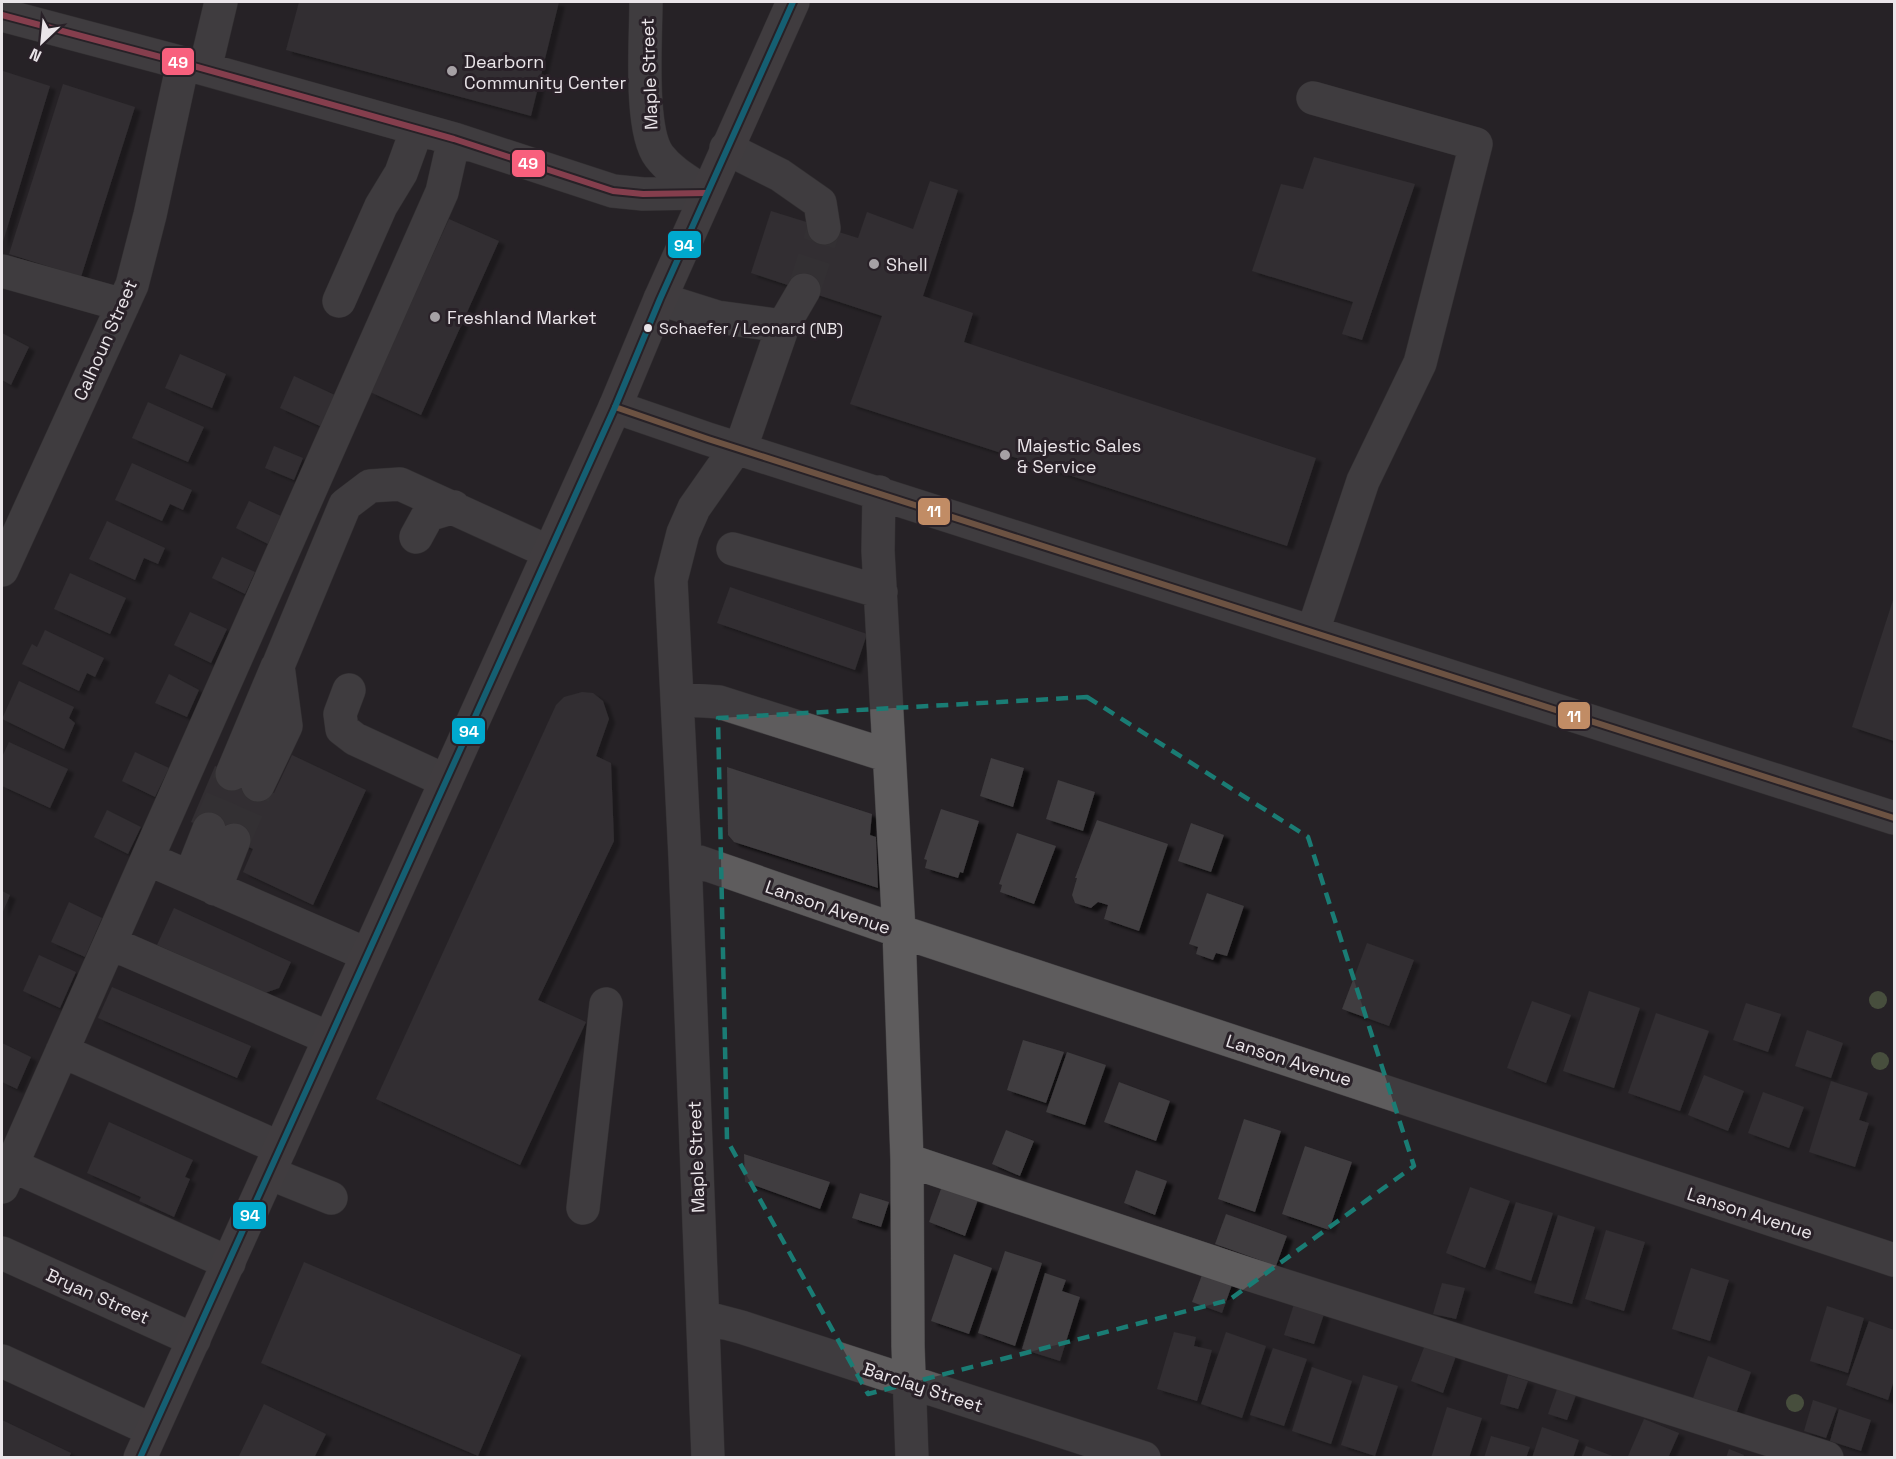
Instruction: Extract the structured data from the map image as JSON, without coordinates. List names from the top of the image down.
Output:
{
  "streets": {
    "street": [
      "Maple Street",
      "Calhoun Street",
      "Lanson Avenue",
      "Bryan Street",
      "Barclay Street"
    ]
  },
  "crossings": [
    ["Maple Street", "Lanson Avenue"],
    ["Maple Street", "Barclay Street"]
  ],
  "places": [
    "Dearborn Community Center",
    "Shell",
    "Freshland Market",
    "Schaefer / Leonard (NB)",
    "Majestic Sales & Service"
  ],
  "lines": ["transit line 94", "transit line 49", "transit line 11"],
  "north": "bottom left"
}
